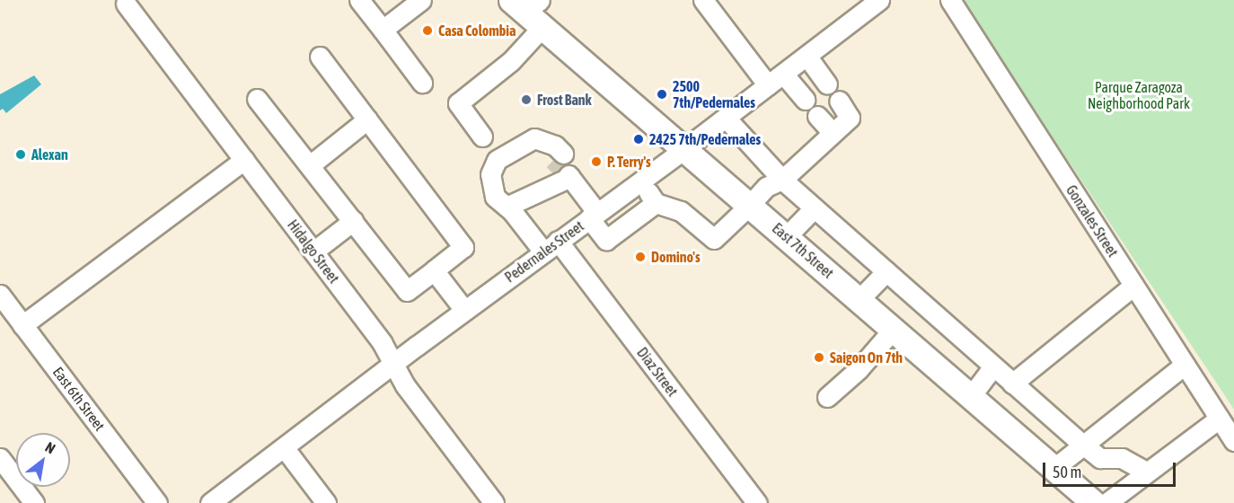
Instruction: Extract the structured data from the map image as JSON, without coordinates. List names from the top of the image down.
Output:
{
  "streets": {
    "main road": ["East 7th Street"],
    "street": [
      "Gonzales Street",
      "Hidalgo Street",
      "Pedernales Street",
      "Diaz Street",
      "East 6th Street"
    ]
  },
  "crossings": [
    ["East 7th Street", "Pedernales Street"],
    ["Hidalgo Street", "Pedernales Street"],
    ["Pedernales Street", "Diaz Street"]
  ],
  "parks": ["Parque Zaragoza Neighborhood Park"],
  "places": [
    "Casa Colombia",
    "2500 7th/Pedernales",
    "Frost Bank",
    "2425 7th/Pedernales",
    "Alexan",
    "P. Terry's",
    "Domino's",
    "Saigon On 7th"
  ],
  "scale_bar": "50 m",
  "north": "top right"
}
